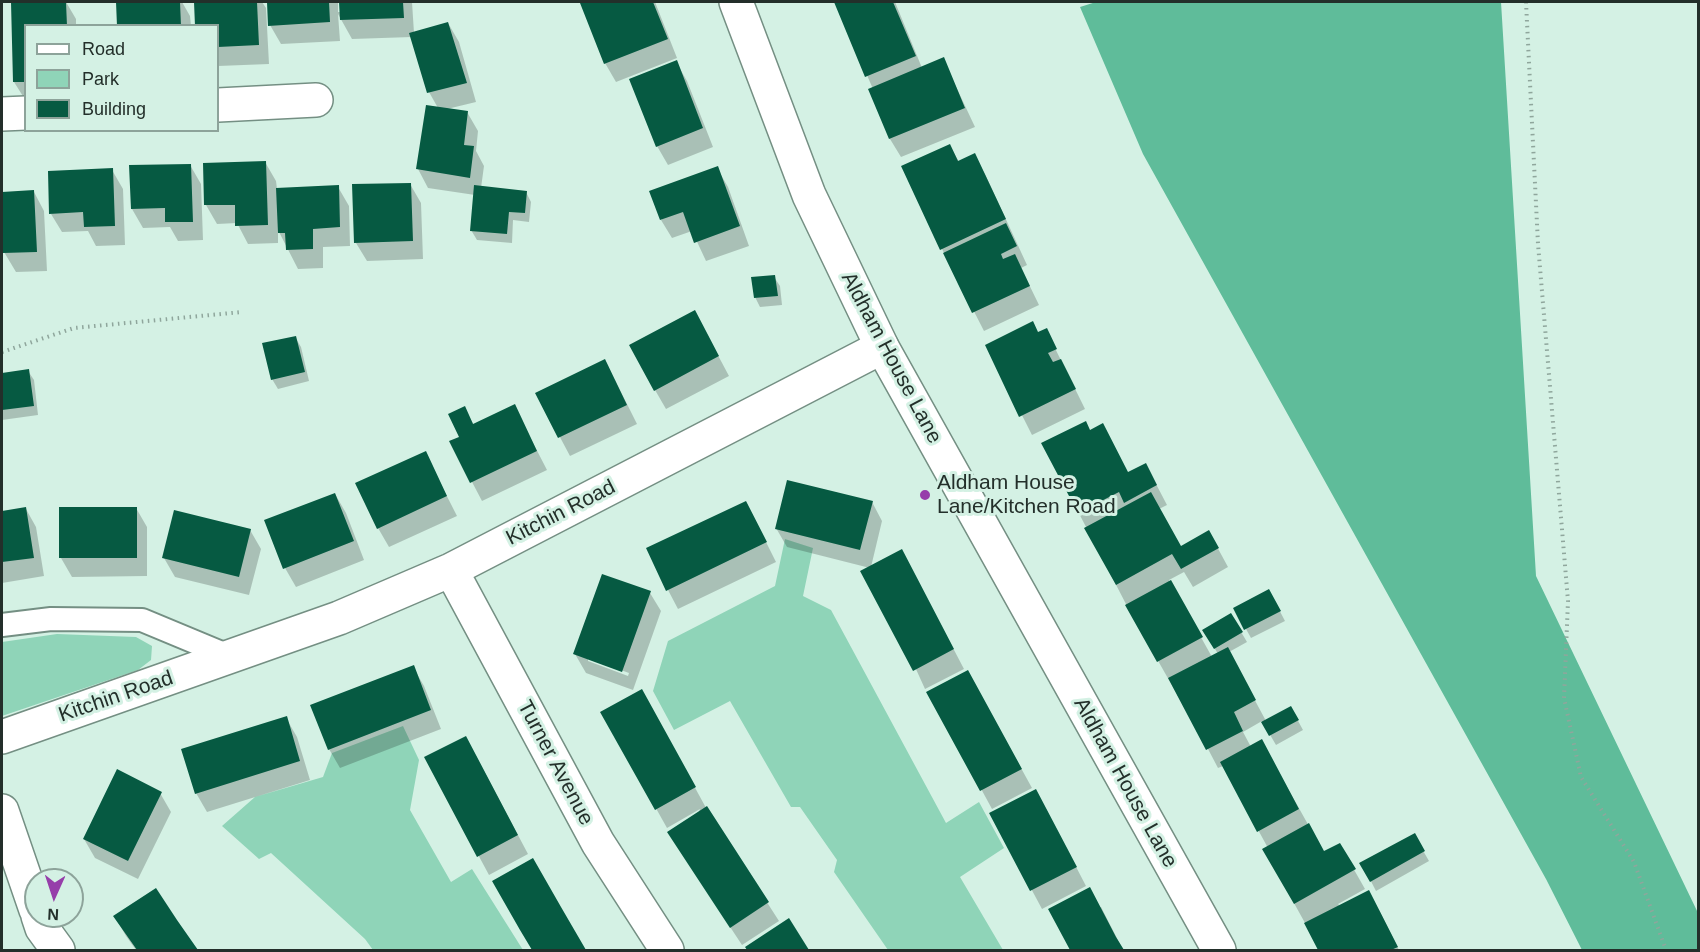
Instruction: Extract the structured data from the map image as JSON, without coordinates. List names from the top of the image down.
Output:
{
  "streets": {
    "street": ["Aldham House Lane", "Kitchin Road", "Turner Avenue"]
  },
  "crossings": [
    ["Aldham House Lane", "Kitchin Road"],
    ["Kitchin Road", "Turner Avenue"]
  ],
  "places": ["Aldham House Lane/Kitchen Road"],
  "legend": ["Road", "Park", "Building"],
  "north": "bottom"
}
